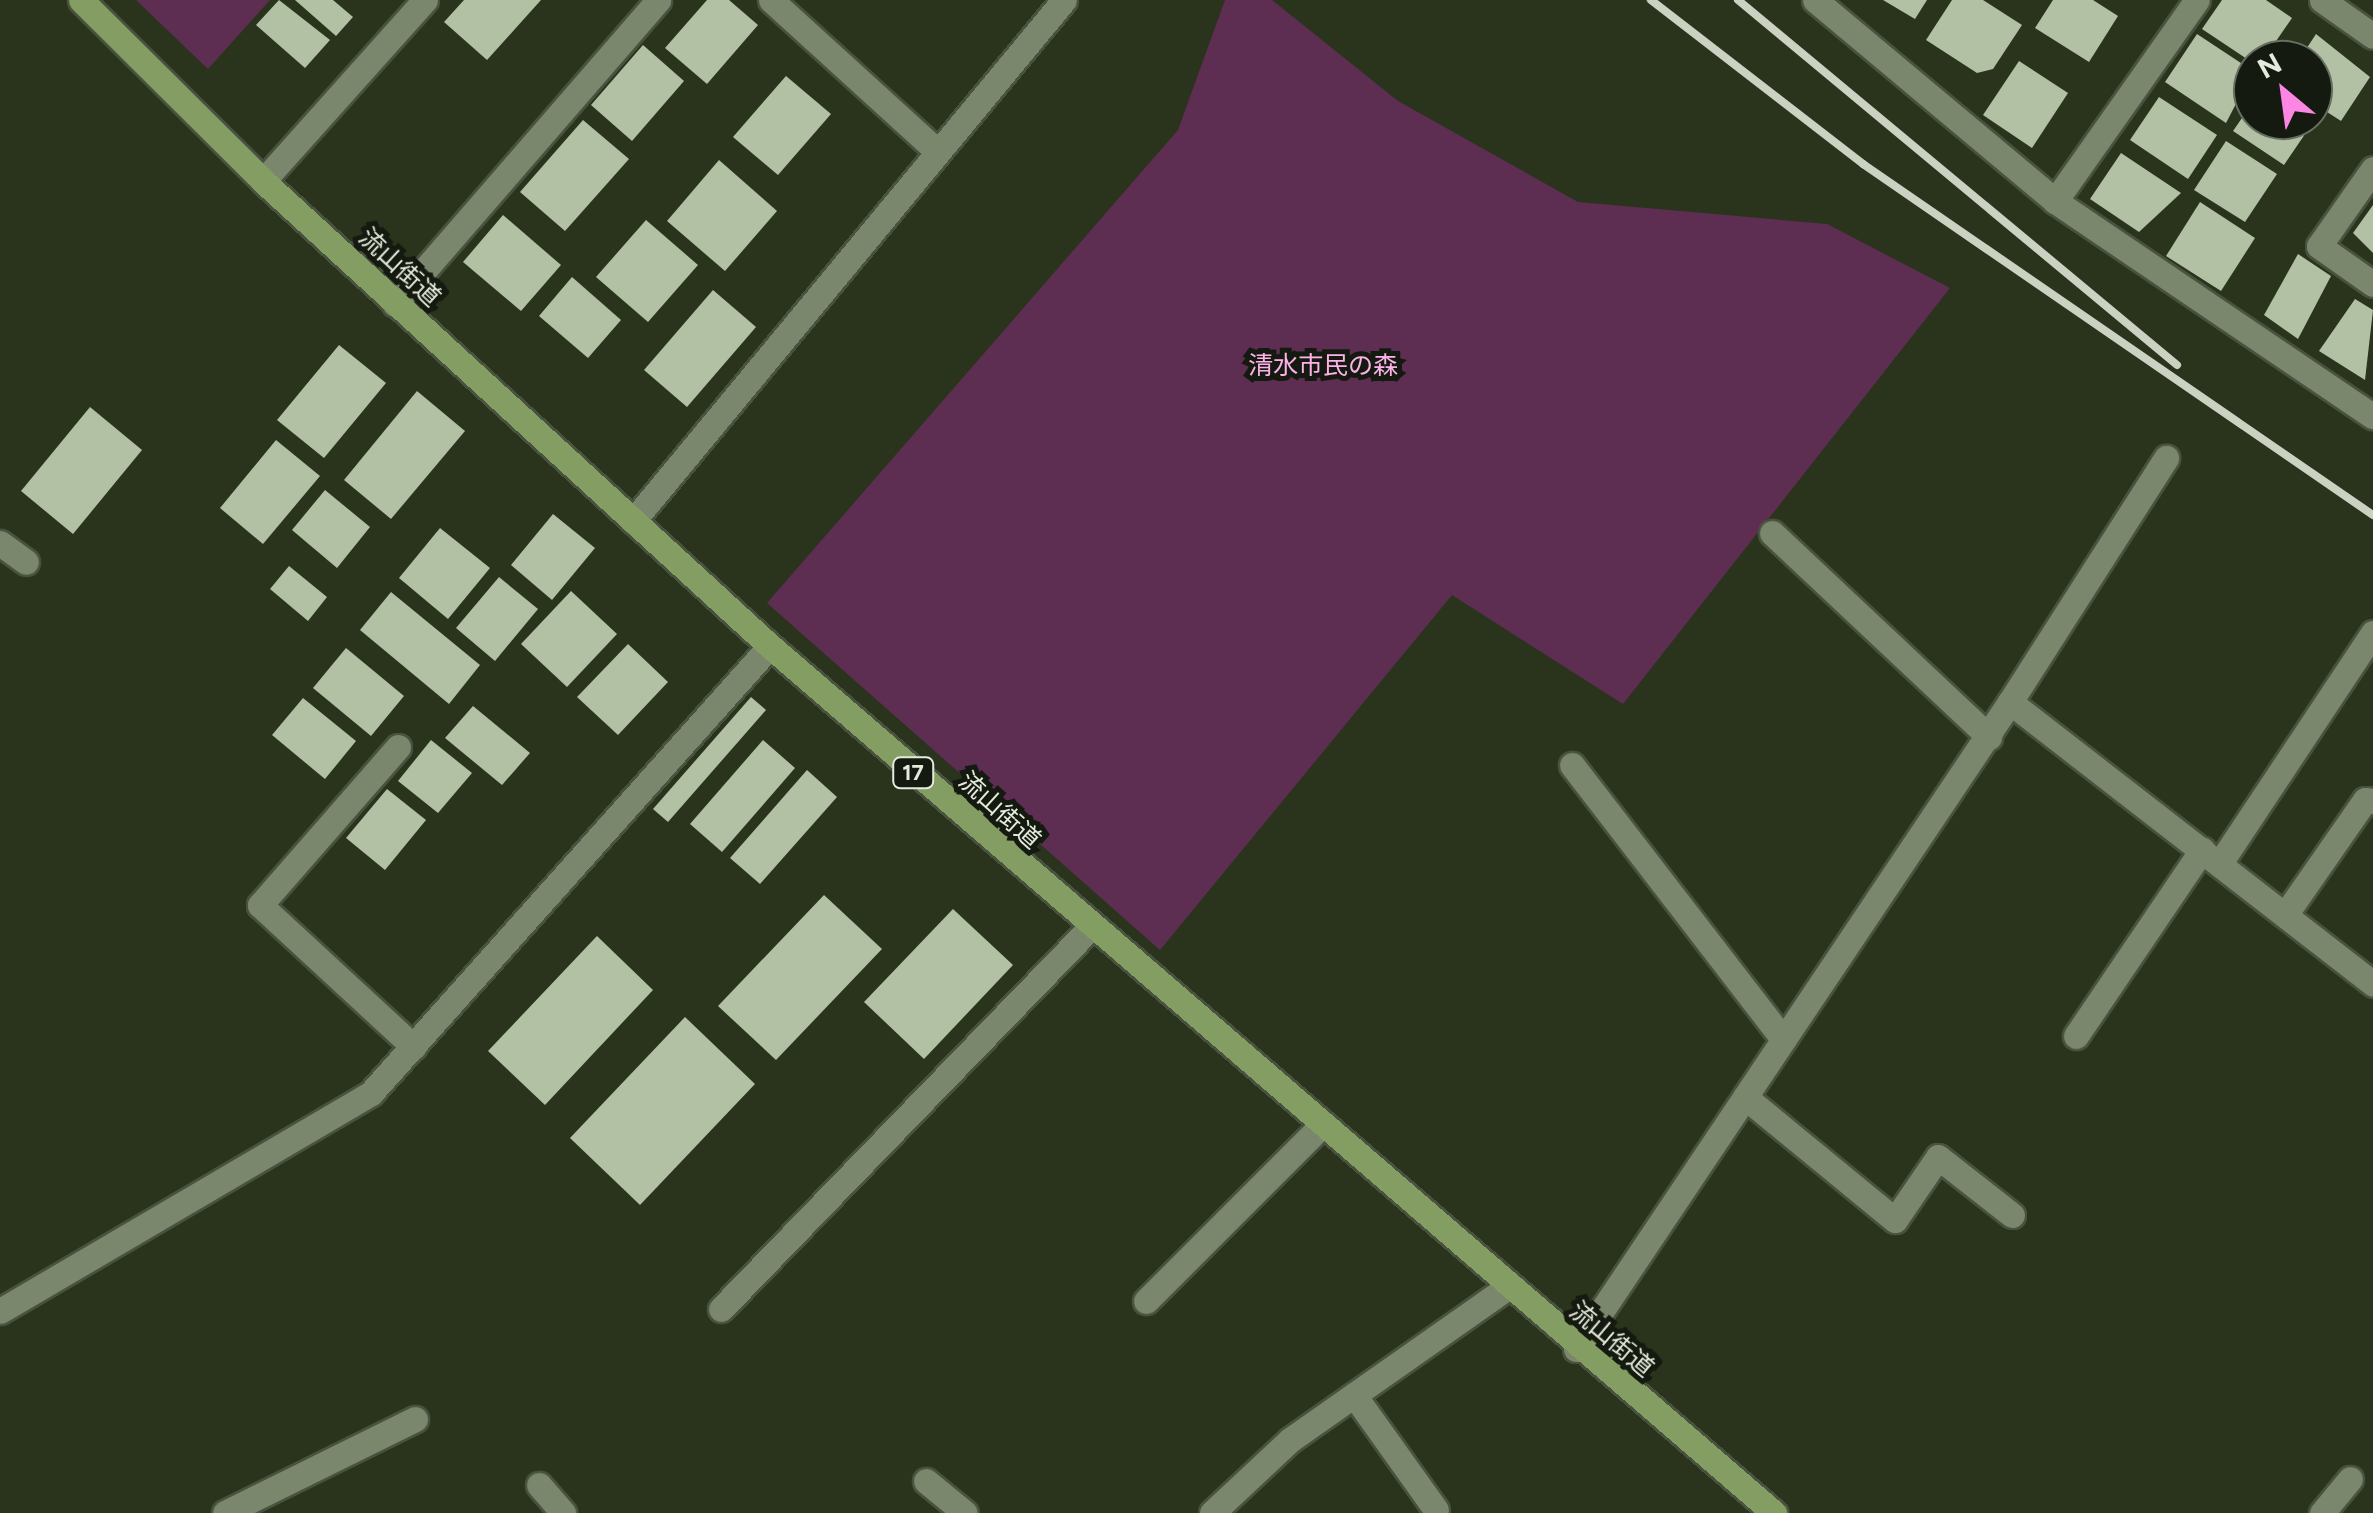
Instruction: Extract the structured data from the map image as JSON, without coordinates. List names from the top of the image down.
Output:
{
  "streets": {
    "main road": ["流山街道", "17"]
  },
  "parks": ["清水市民の森"],
  "north": "top left"
}
